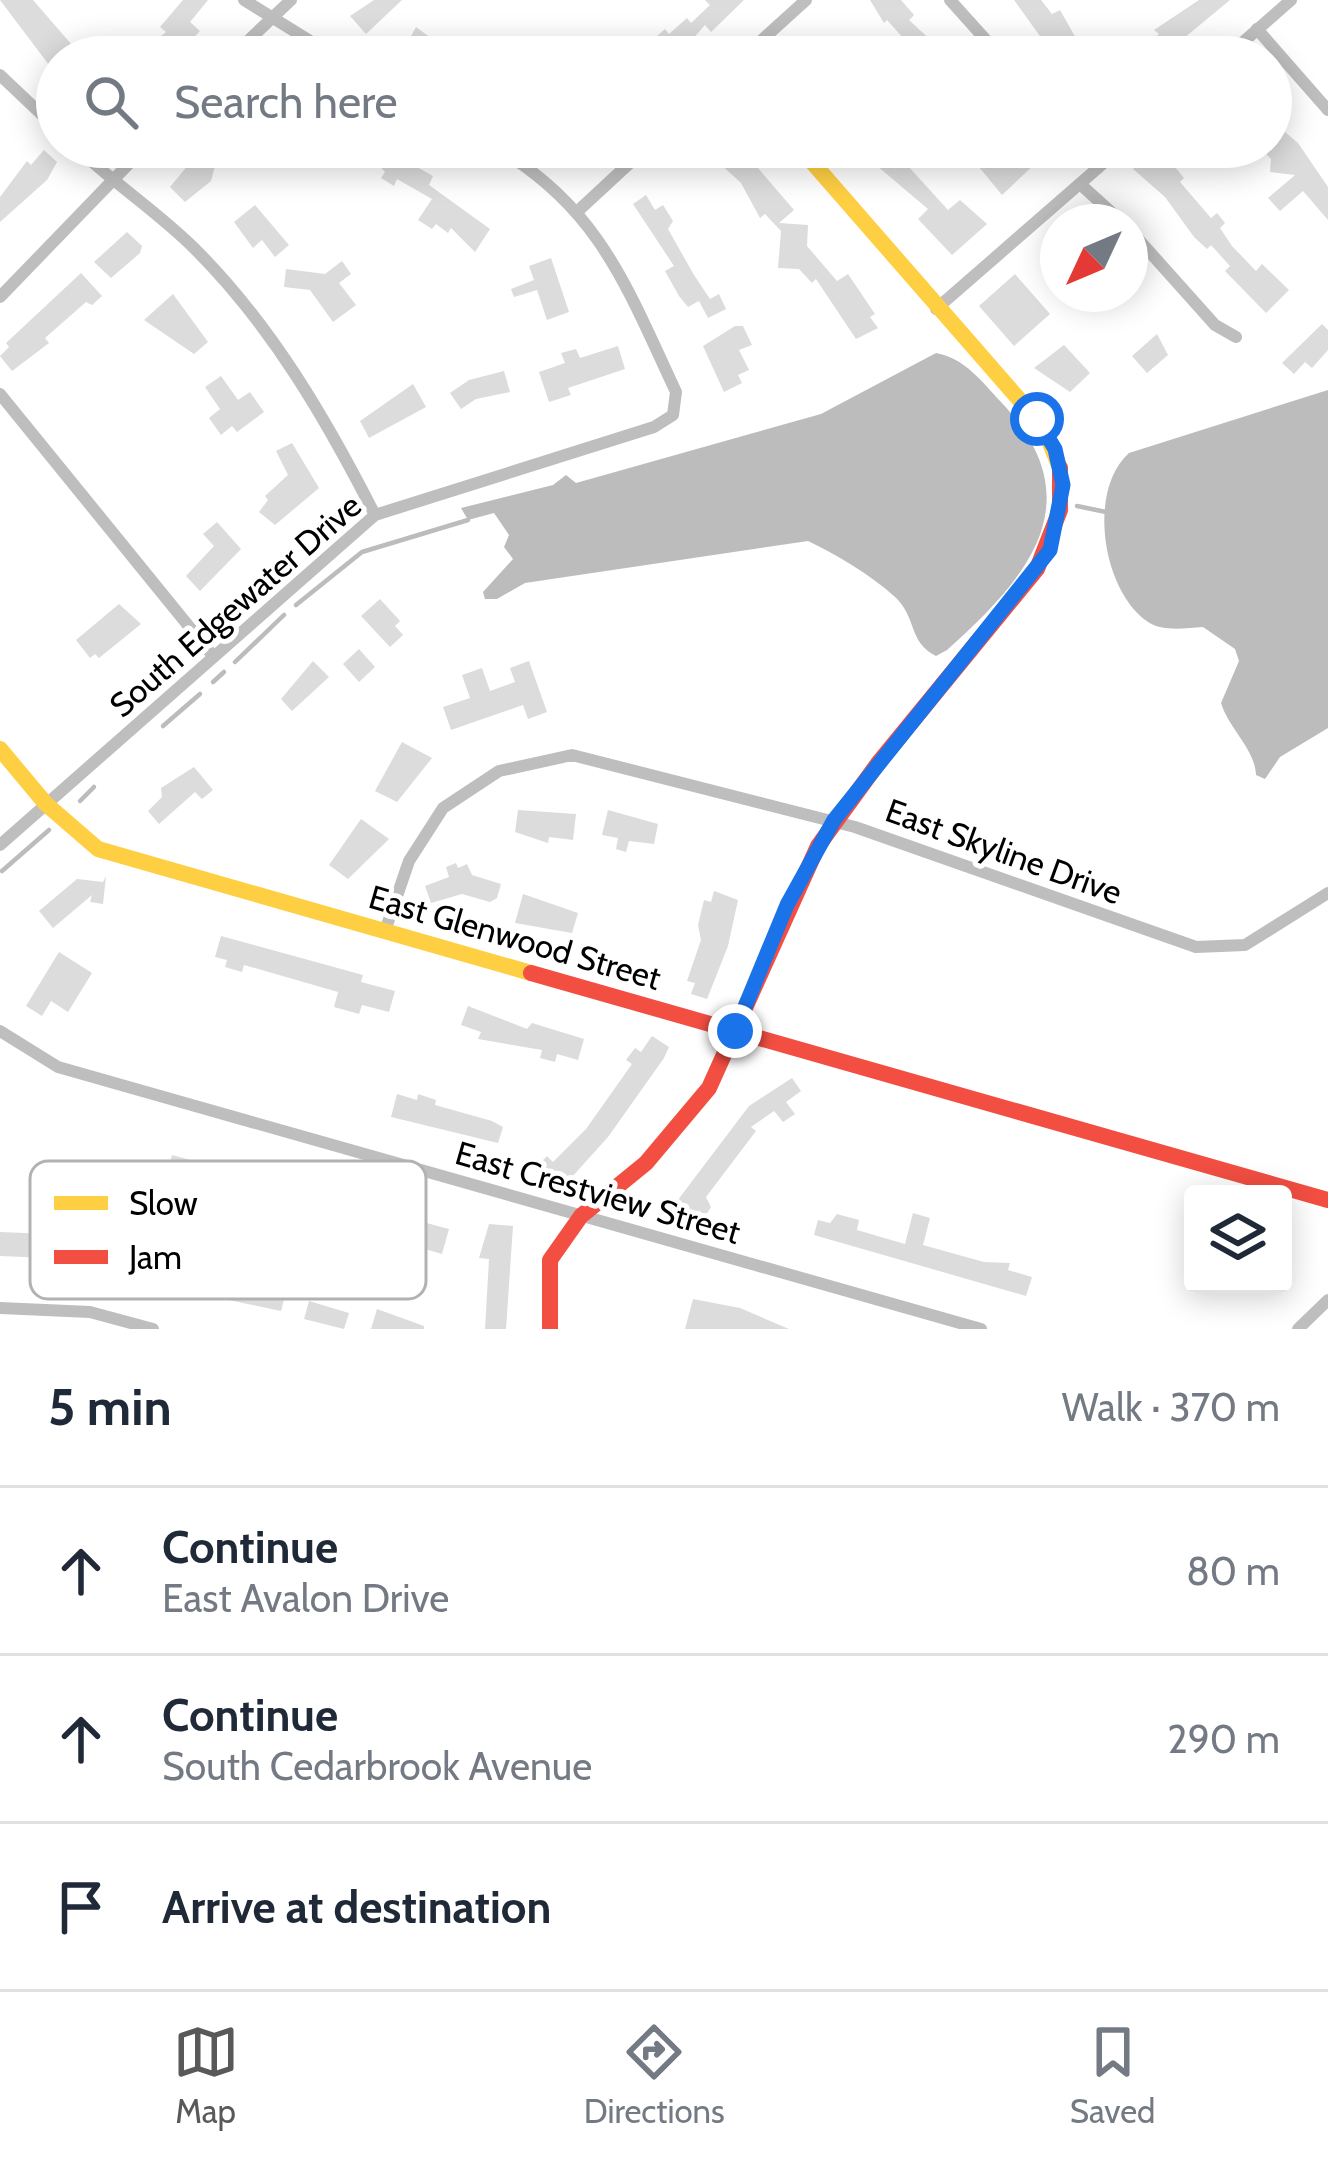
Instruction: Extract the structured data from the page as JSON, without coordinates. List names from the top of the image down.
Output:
{
  "streets": {
    "street": [
      "South Edgewater Drive",
      "East Skyline Drive",
      "East Glenwood Street",
      "East Crestview Street"
    ]
  },
  "crossings": [
    ["South Edgewater Drive", "East Glenwood Street"],
    ["East Skyline Drive", "East Glenwood Street"]
  ],
  "legend": ["Slow", "Jam"],
  "north": "bottom left",
  "page": {
    "search": "Search here",
    "heading": ["5 min", "Walk · 370 m"],
    "list": [
      ["Continue", "East Avalon Drive", "80 m"],
      ["Continue", "South Cedarbrook Avenue", "290 m"],
      "Arrive at destination"
    ],
    "nav": ["Map", "Directions", "Saved"]
  }
}
